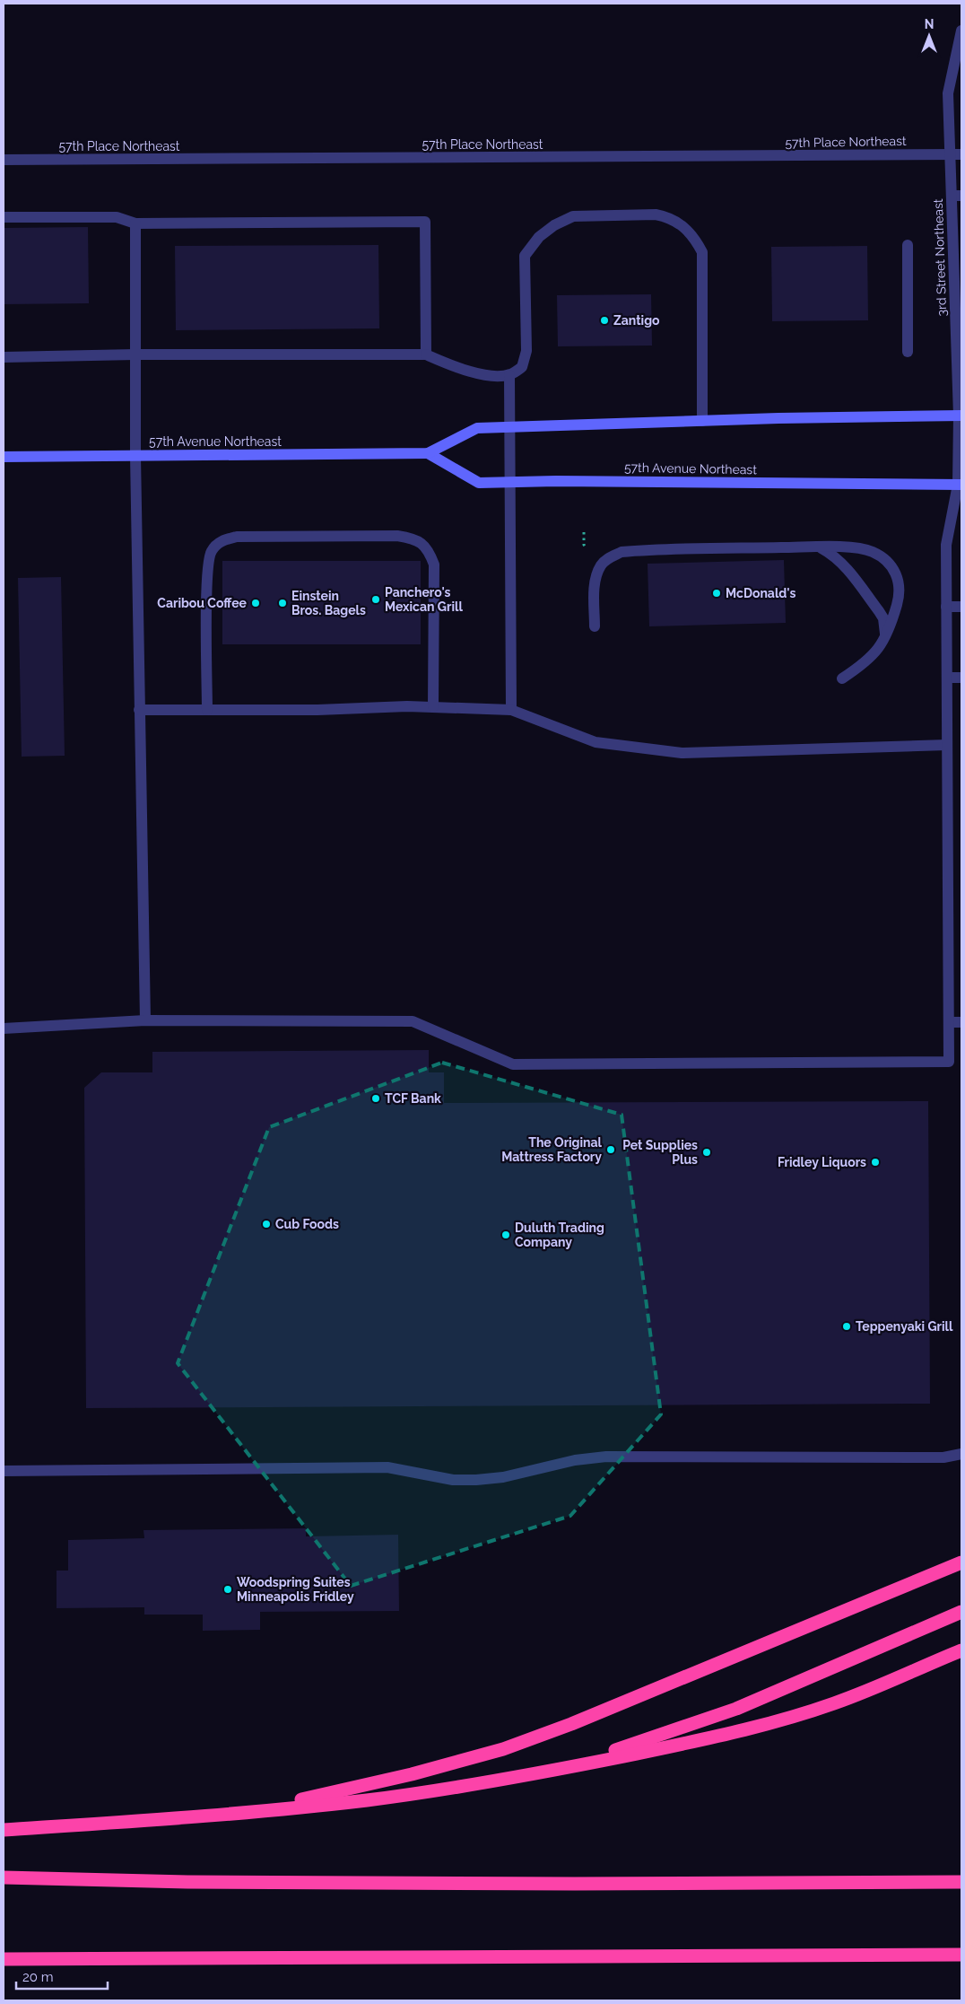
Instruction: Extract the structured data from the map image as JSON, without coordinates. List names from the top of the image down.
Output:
{
  "streets": {
    "street": ["57th Place Northeast", "3rd Street Northeast", "57th Avenue Northeast"]
  },
  "crossings": [
    ["57th Place Northeast", "3rd Street Northeast"],
    ["3rd Street Northeast", "57th Avenue Northeast"]
  ],
  "places": [
    "Zantigo",
    "McDonald's",
    "Panchero's Mexican Grill",
    "Caribou Coffee",
    "Einstein Bros. Bagels",
    "TCF Bank",
    "The Original Mattress Factory",
    "Pet Supplies Plus",
    "Fridley Liquors",
    "Cub Foods",
    "Duluth Trading Company",
    "Teppenyaki Grill",
    "Woodspring Suites Minneapolis Fridley"
  ],
  "scale_bar": "20 m",
  "north": "top"
}
